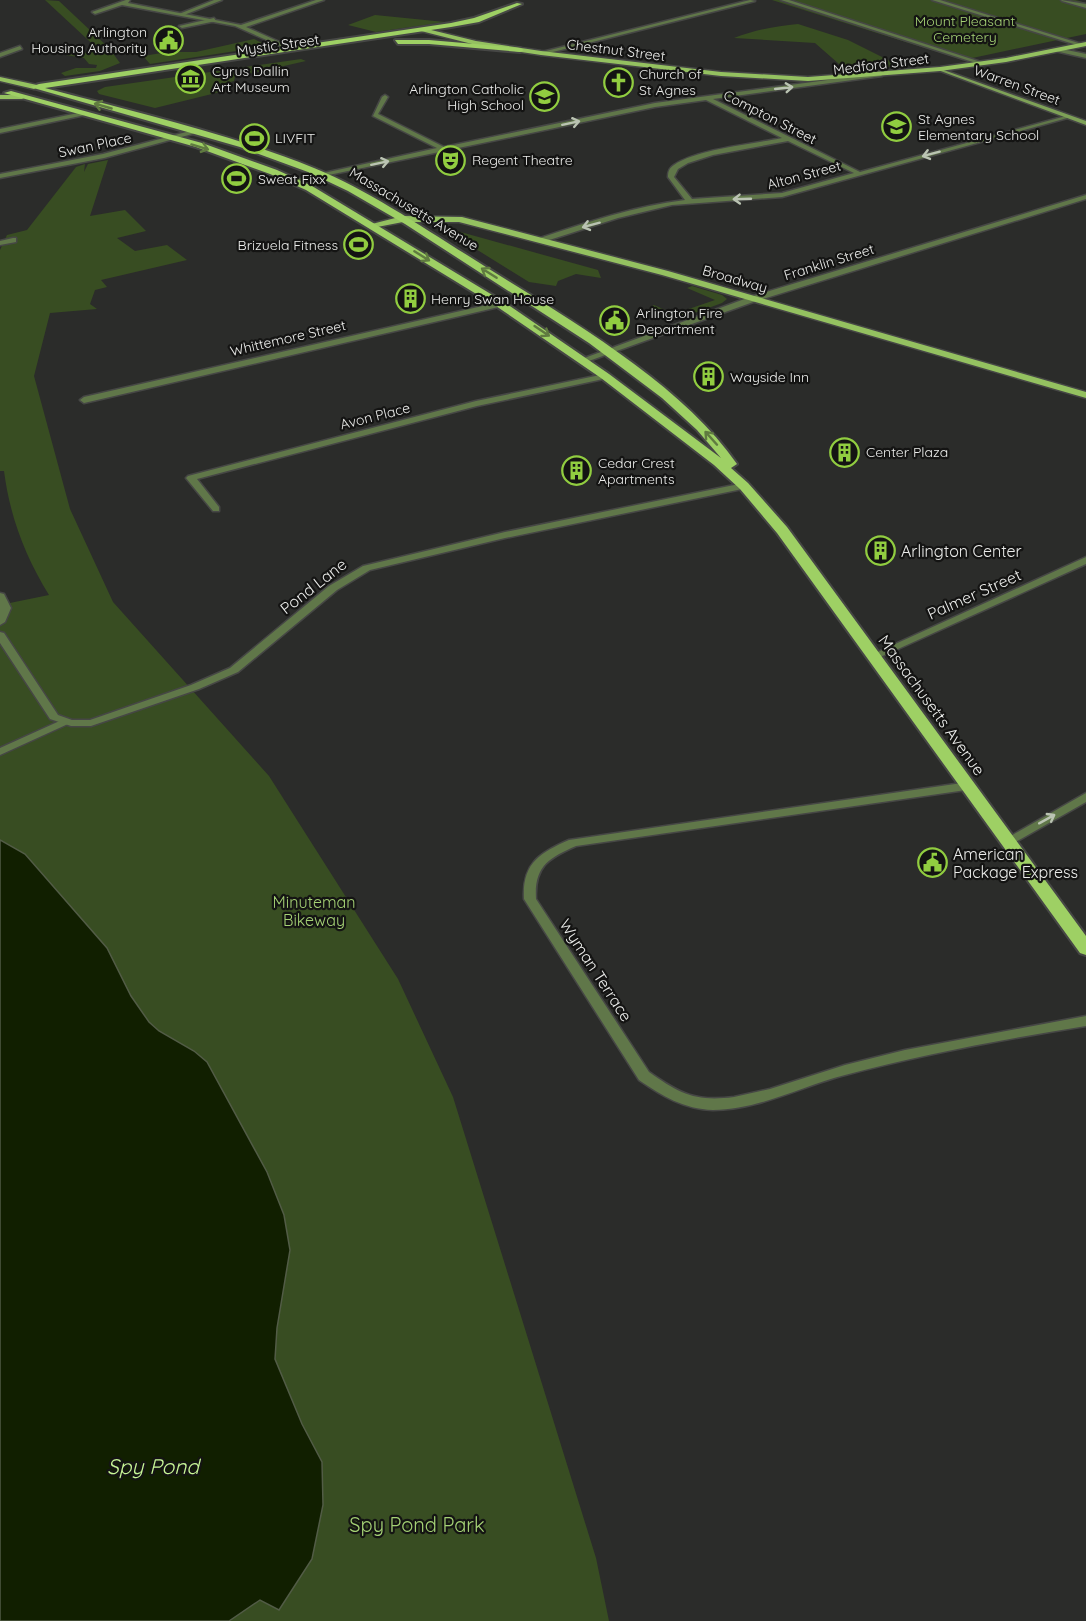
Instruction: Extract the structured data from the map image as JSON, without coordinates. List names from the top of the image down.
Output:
{
  "streets": {
    "highway": ["Mystic Street", "Massachusetts Avenue"],
    "main road": [
      "Chestnut Street",
      "Medford Street",
      "Warren Street",
      "Broadway"
    ],
    "street": [
      "Compton Street",
      "Swan Place",
      "Alton Street",
      "Franklin Street",
      "Whittemore Street",
      "Avon Place",
      "Pond Lane",
      "Palmer Street",
      "Wyman Terrace"
    ]
  },
  "crossings": [
    ["Mystic Street", "Chestnut Street"],
    ["Mystic Street", "Massachusetts Avenue"],
    ["Chestnut Street", "Medford Street"],
    ["Medford Street", "Warren Street"],
    ["Medford Street", "Compton Street"],
    ["Medford Street", "Massachusetts Avenue"],
    ["Warren Street", "Alton Street"],
    ["Compton Street", "Alton Street"],
    ["Swan Place", "Massachusetts Avenue"],
    ["Alton Street", "Broadway"],
    ["Massachusetts Avenue", "Franklin Street"],
    ["Massachusetts Avenue", "Broadway"],
    ["Massachusetts Avenue", "Whittemore Street"],
    ["Massachusetts Avenue", "Avon Place"],
    ["Massachusetts Avenue", "Pond Lane"],
    ["Massachusetts Avenue", "Palmer Street"],
    ["Massachusetts Avenue", "Wyman Terrace"],
    ["Franklin Street", "Broadway"]
  ],
  "one_way": ["Medford Street", "Alton Street"],
  "water": ["Spy Pond"],
  "parks": ["Mount Pleasant Cemetery", "Minuteman Bikeway", "Spy Pond Park"],
  "places": {
    "public building": ["Arlington Housing Authority", "Arlington Fire Department", "American Package Express"],
    "museum": ["Cyrus Dallin Art Museum"],
    "church": ["Church of St Agnes"],
    "school or university": ["Arlington Catholic High School", "St Agnes Elementary School"],
    "sports": ["LIVFIT", "Sweat Fixx", "Brizuela Fitness"],
    "theatre": ["Regent Theatre"],
    "building": [
      "Henry Swan House",
      "Wayside Inn",
      "Center Plaza",
      "Cedar Crest Apartments",
      "Arlington Center"
    ]
  }
}
